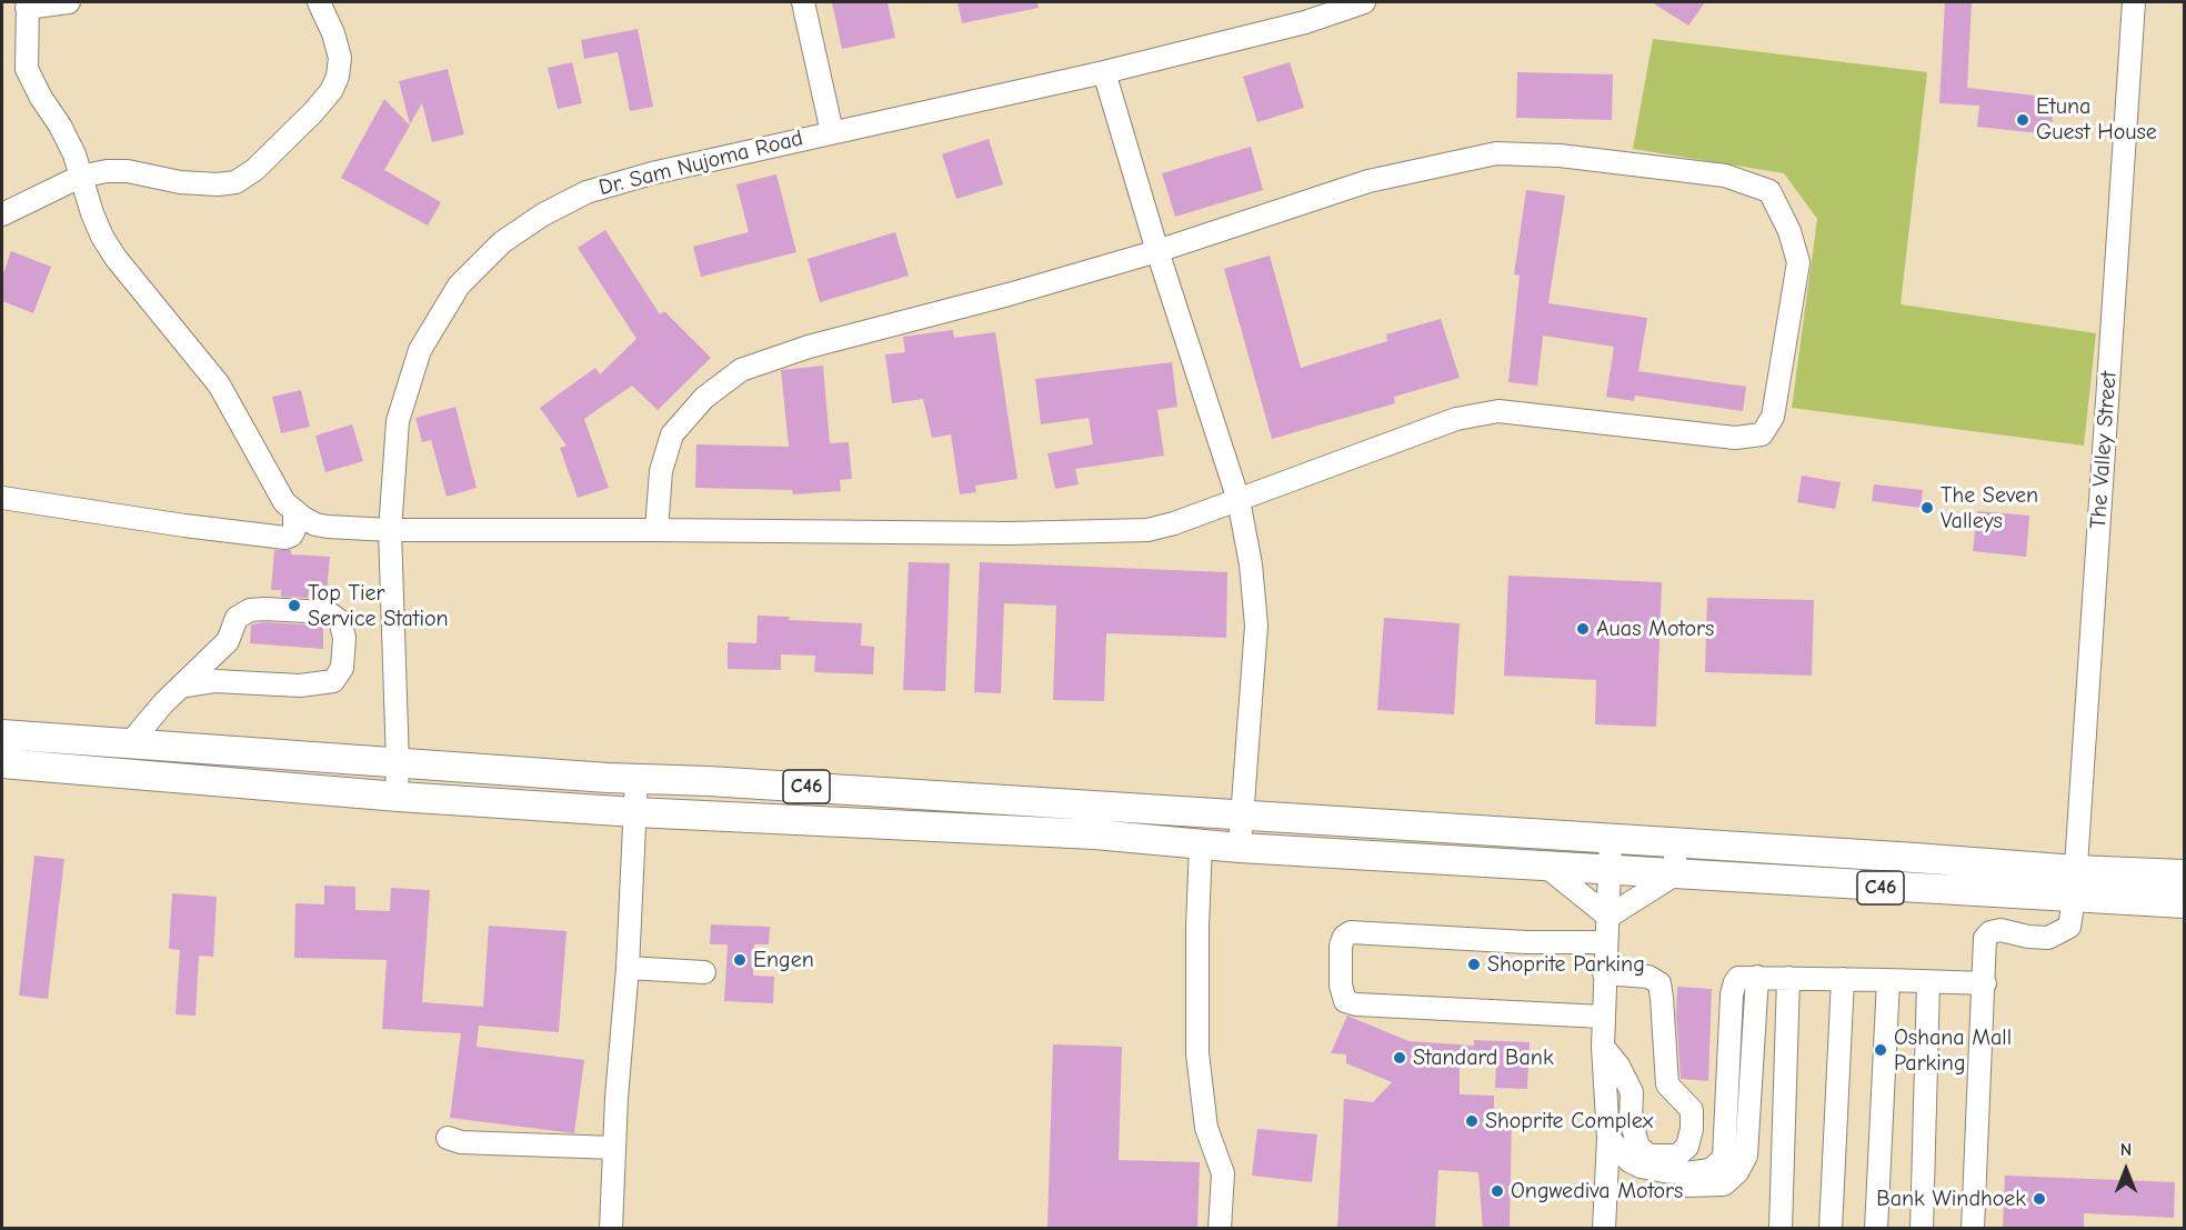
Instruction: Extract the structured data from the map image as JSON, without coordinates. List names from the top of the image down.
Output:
{
  "streets": {
    "main road": ["C46"],
    "street": ["Dr. Sam Nujoma Road", "The Valley Street"]
  },
  "crossings": [
    ["Dr. Sam Nujoma Road", "C46"],
    ["The Valley Street", "C46"]
  ],
  "places": [
    "Etuna Guest House",
    "The Seven Valleys",
    "Top Tier Service Station",
    "Auas Motors",
    "Engen",
    "Shoprite Parking",
    "Oshana Mall Parking",
    "Standard Bank",
    "Shoprite Complex",
    "Ongwediva Motors",
    "Bank Windhoek"
  ],
  "north": "top"
}
